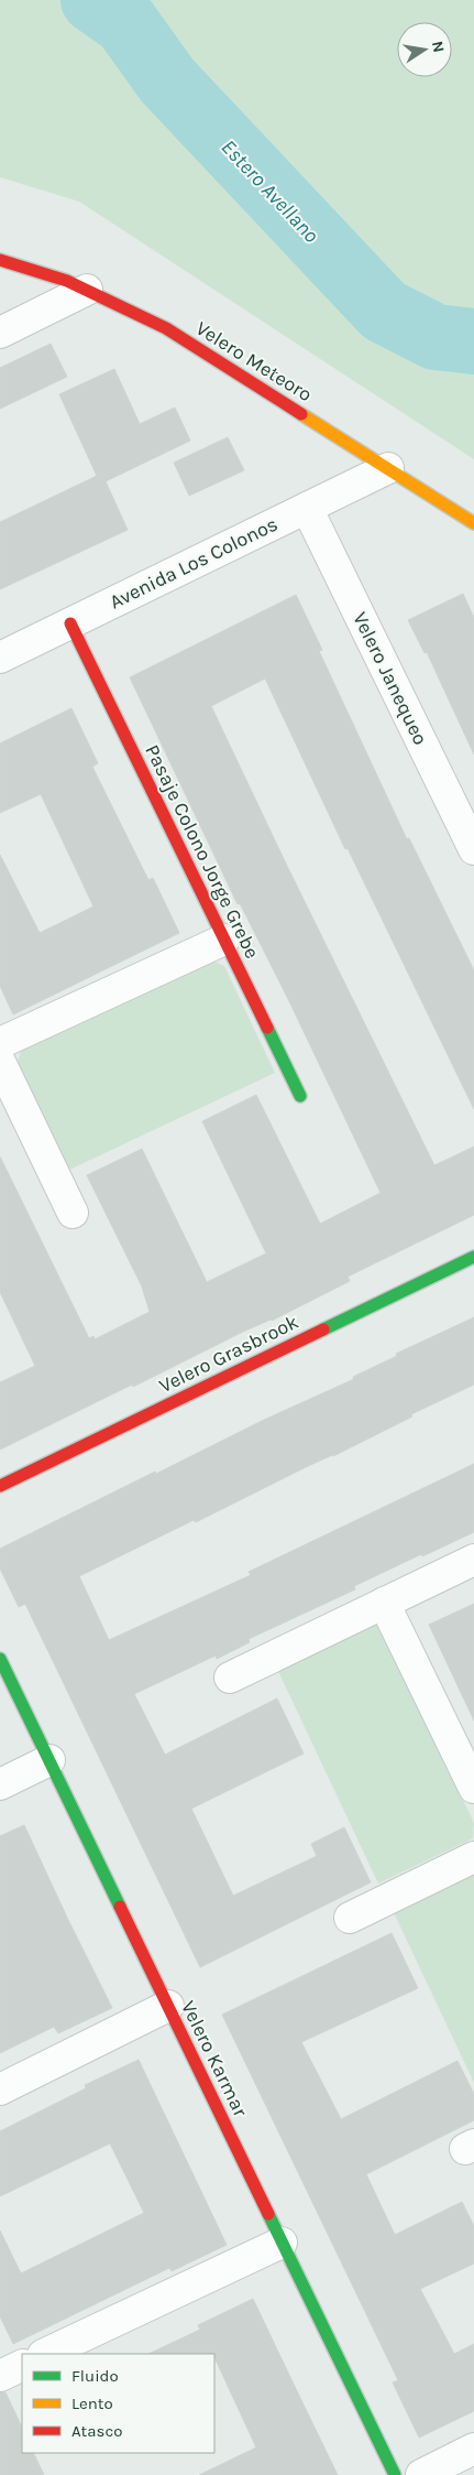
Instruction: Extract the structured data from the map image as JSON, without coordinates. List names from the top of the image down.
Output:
{
  "streets": {
    "street": [
      "Velero Meteoro",
      "Avenida Los Colonos",
      "Velero Janequeo",
      "Pasaje Colono Jorge Grebe",
      "Velero Grasbrook",
      "Velero Karmar"
    ]
  },
  "crossings": [
    ["Velero Meteoro", "Avenida Los Colonos"],
    ["Avenida Los Colonos", "Velero Janequeo"],
    ["Avenida Los Colonos", "Pasaje Colono Jorge Grebe"]
  ],
  "water": ["Estero Avellano"],
  "legend": ["Fluido", "Lento", "Atasco"],
  "north": "right"
}
